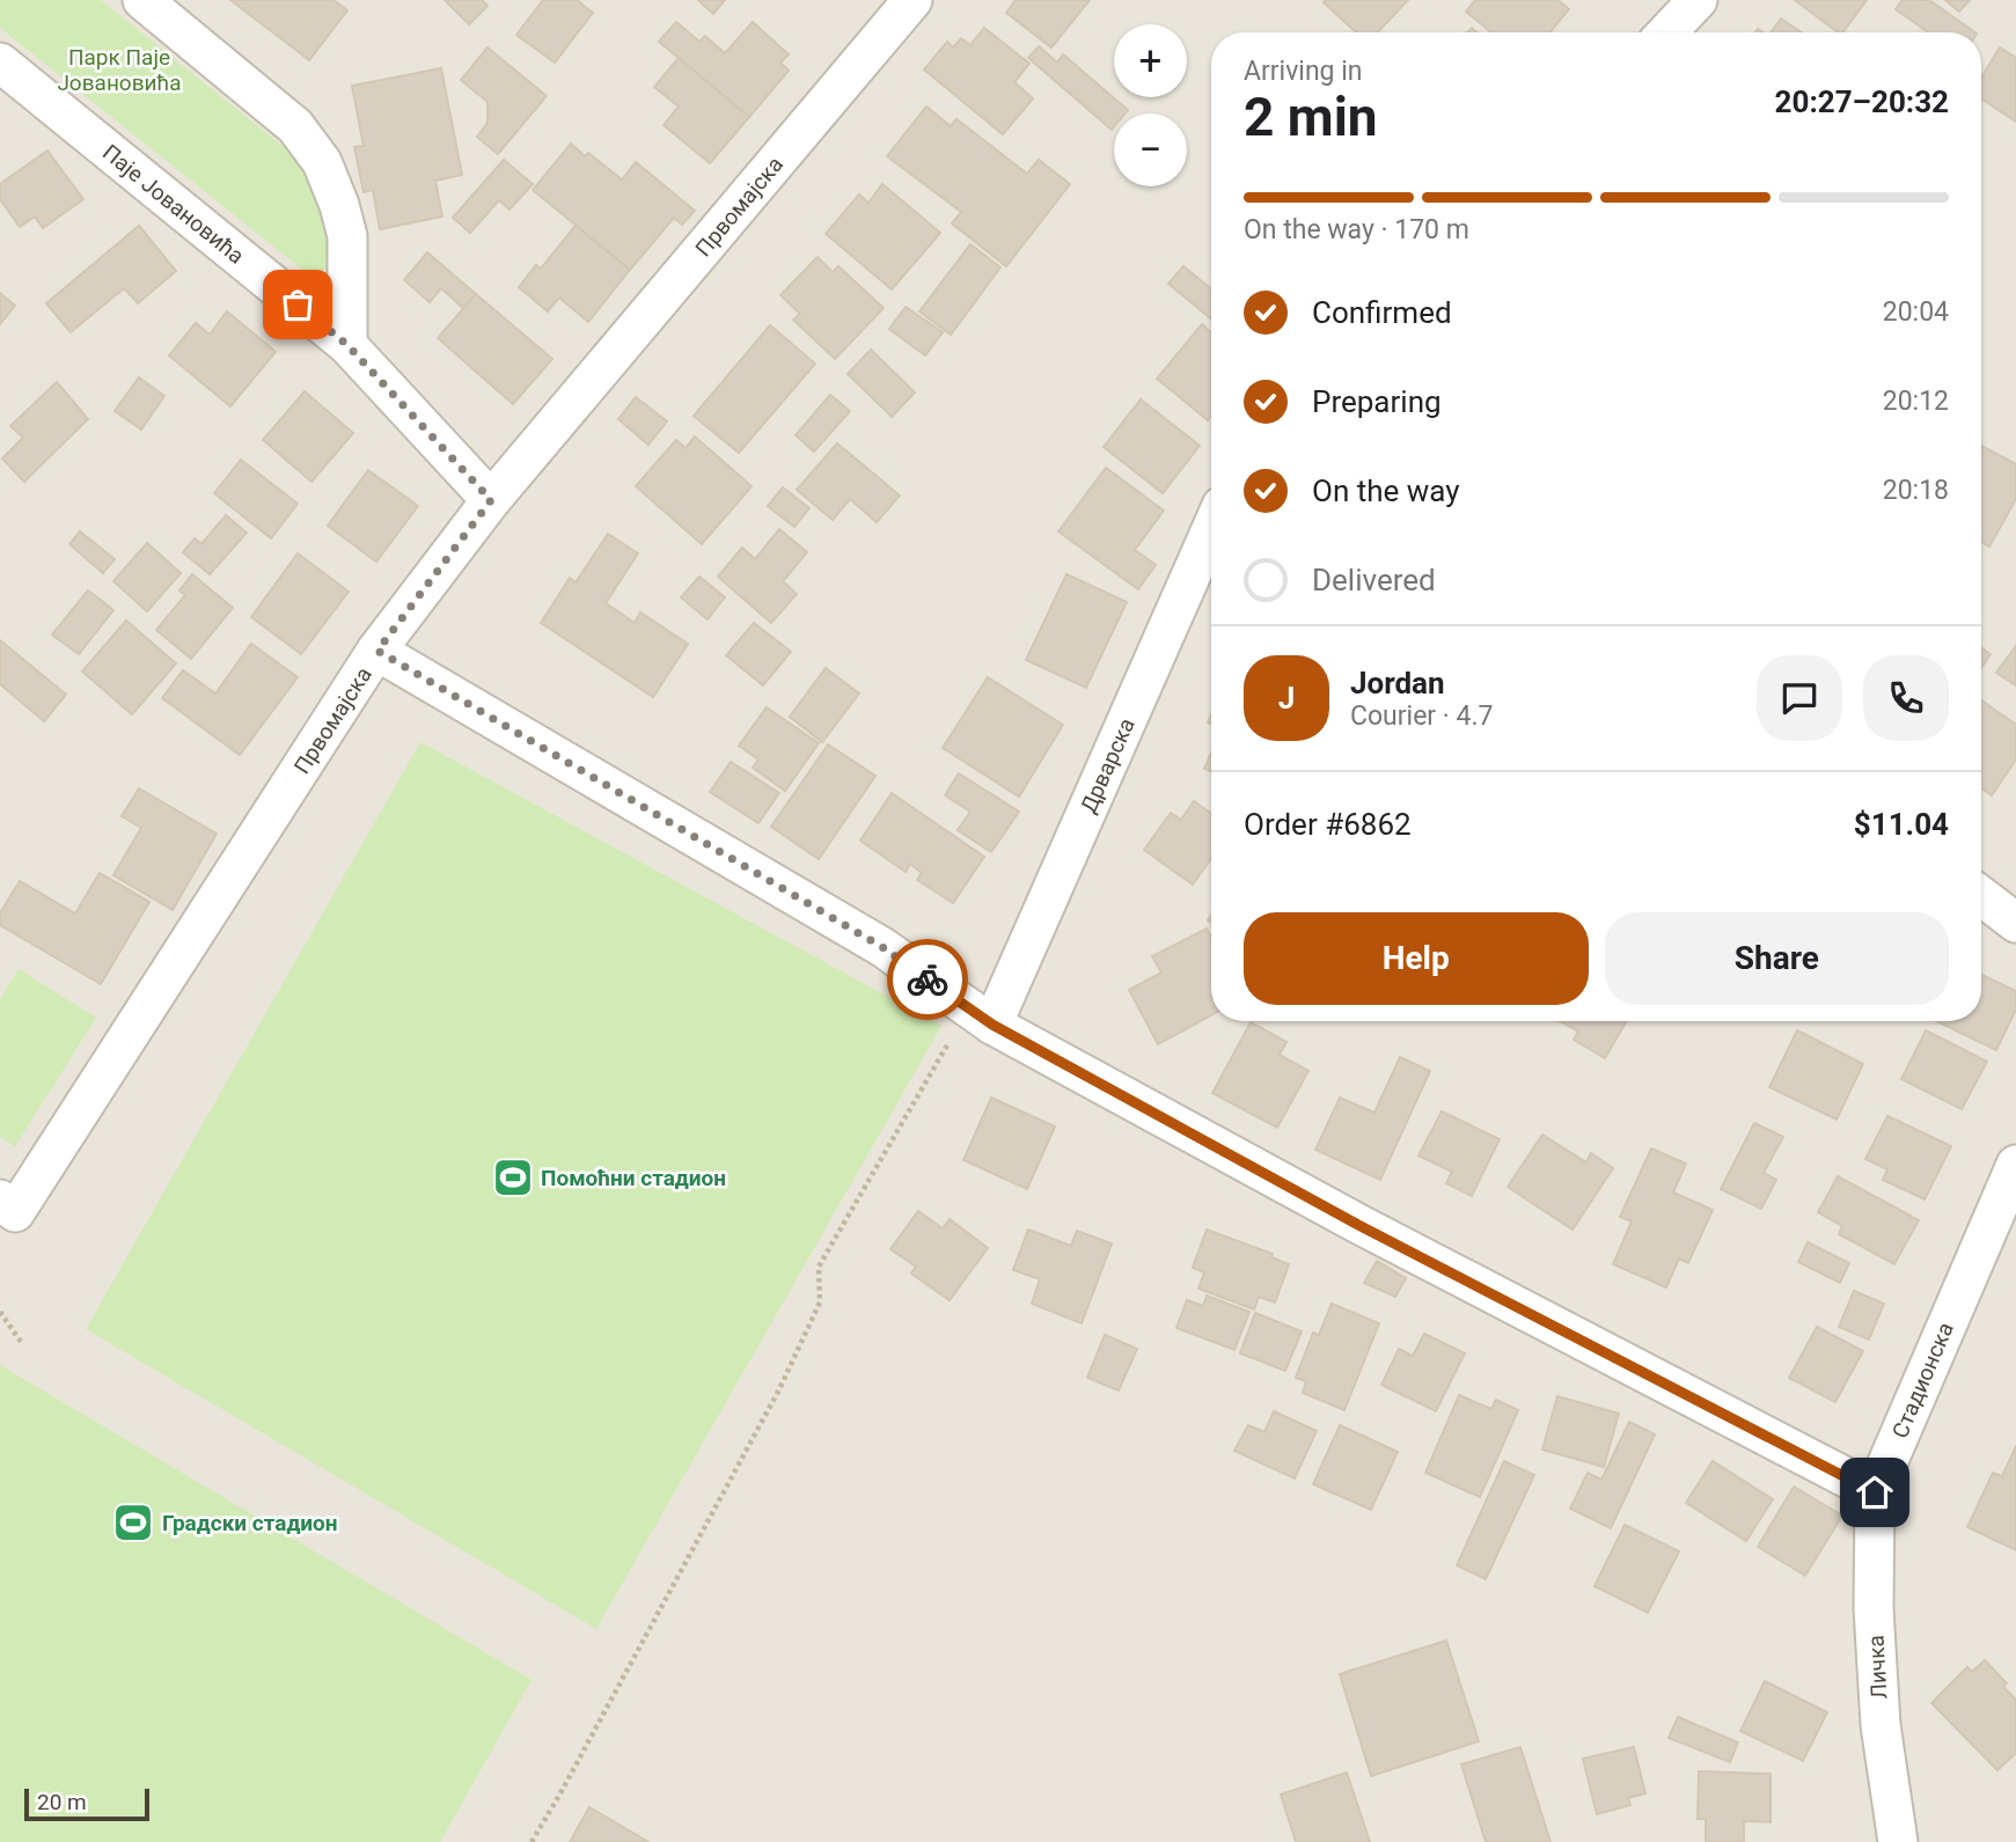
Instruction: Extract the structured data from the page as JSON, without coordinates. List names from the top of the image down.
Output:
{
  "streets": {
    "street": [
      "Паје Јовановића",
      "Првомајска",
      "Дрварска",
      "Стадионска",
      "Личка"
    ]
  },
  "crossings": [
    ["Паје Јовановића", "Првомајска"],
    ["Стадионска", "Личка"]
  ],
  "parks": ["Парк Паје Јовановића"],
  "places": {
    "sports": ["Помоћни стадион", "Градски стадион"]
  },
  "scale_bar": "20 m",
  "page": {
    "map_buttons": ["+", "−"],
    "heading": ["2 min", "Arriving in", "20:27–20:32"],
    "panel": [
      "Jordan",
      "Courier · 4.7",
      "Order #6862",
      "$11.04"
    ],
    "bar": "On the way · 170 m",
    "list": [
      ["Confirmed", "20:04"],
      ["Preparing", "20:12"],
      ["On the way", "20:18"],
      "Delivered"
    ],
    "round": "J",
    "buttons": ["Help", "Share"],
    "scale": "20 m"
  }
}
